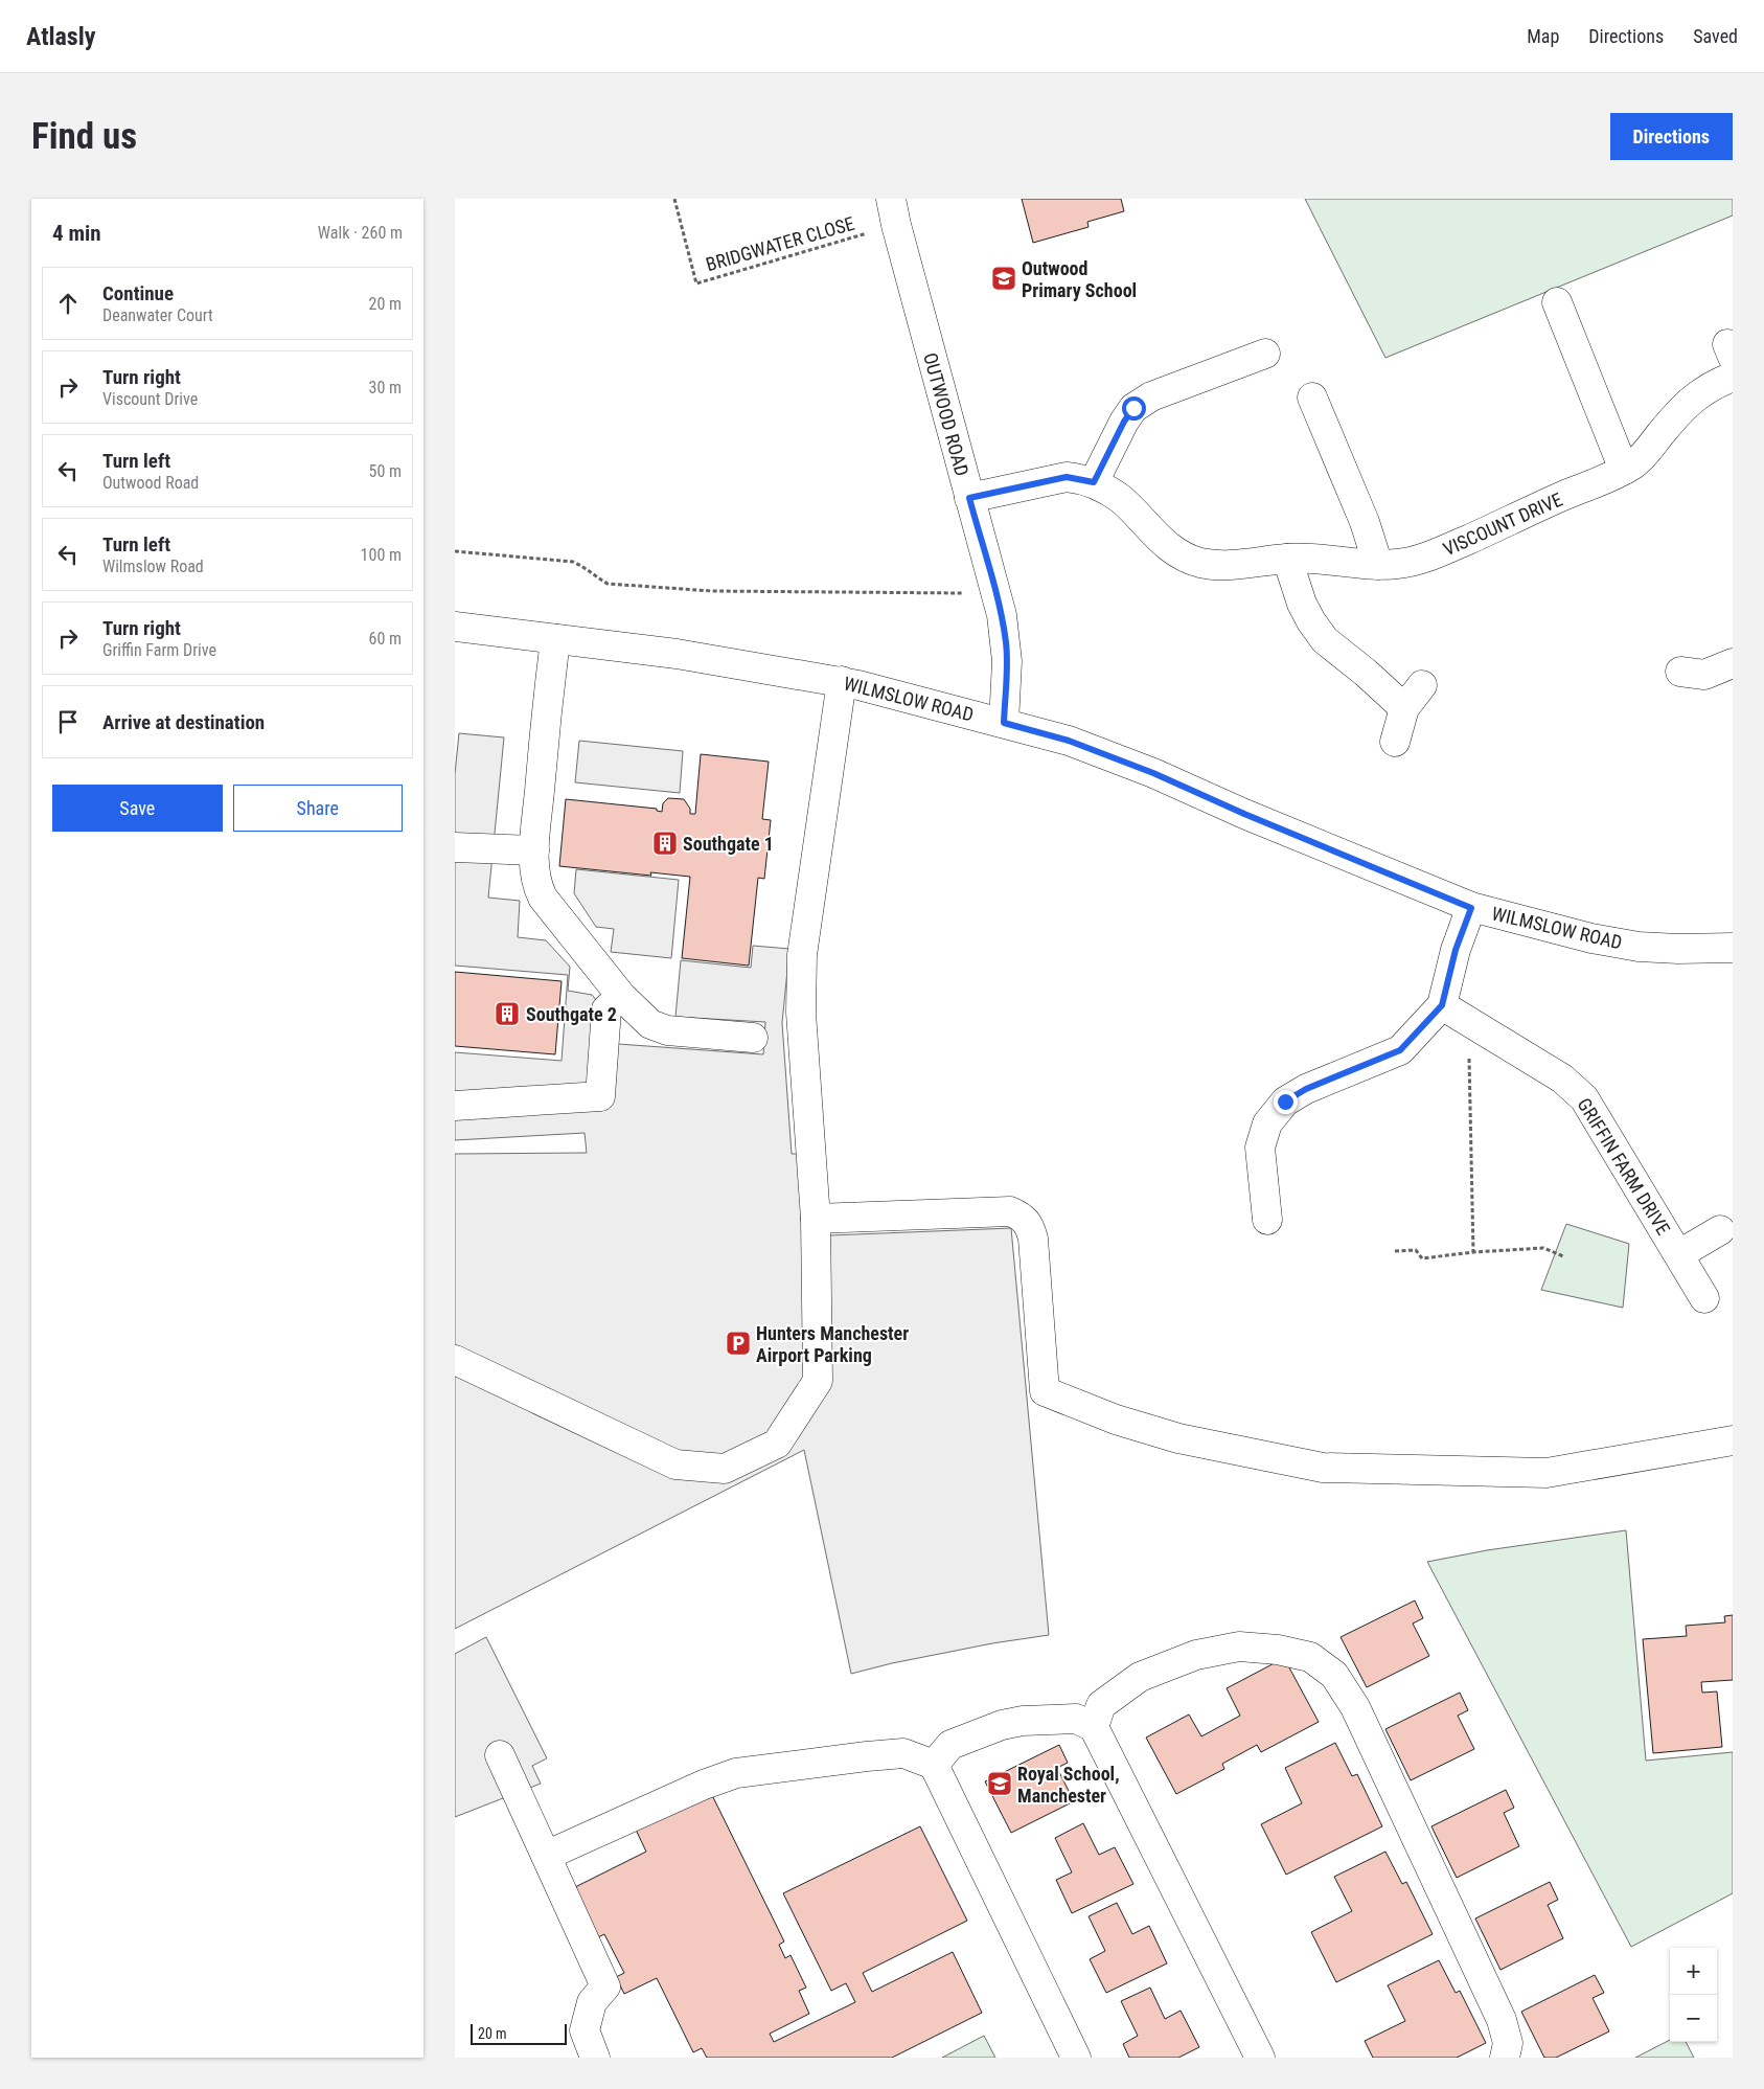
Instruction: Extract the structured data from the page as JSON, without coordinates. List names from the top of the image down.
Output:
{
  "streets": {
    "street": [
      "OUTWOOD ROAD",
      "VISCOUNT DRIVE",
      "WILMSLOW ROAD",
      "GRIFFIN FARM DRIVE"
    ],
    "path": ["BRIDGWATER CLOSE"]
  },
  "crossings": [
    ["BRIDGWATER CLOSE", "OUTWOOD ROAD"],
    ["OUTWOOD ROAD", "VISCOUNT DRIVE"],
    ["OUTWOOD ROAD", "WILMSLOW ROAD"]
  ],
  "places": {
    "school or university": ["Outwood Primary School", "Royal School, Manchester"],
    "building": ["Southgate 1", "Southgate 2"],
    "parking": ["Hunters Manchester Airport Parking"]
  },
  "scale_bar": "20 m",
  "page": {
    "header": "Atlasly",
    "nav": ["Map", "Directions", "Saved"],
    "buttons": [
      "Directions",
      ["Save", "Share"]
    ],
    "title": "Find us",
    "heading": ["4 min", "Walk · 260 m"],
    "list": [
      ["Continue", "Deanwater Court", "20 m"],
      ["Turn right", "Viscount Drive", "30 m"],
      ["Turn left", "Outwood Road", "50 m"],
      ["Turn left", "Wilmslow Road", "100 m"],
      ["Turn right", "Griffin Farm Drive", "60 m"],
      "Arrive at destination"
    ],
    "map_buttons": ["+", "−"],
    "scale": "20 m"
  }
}
